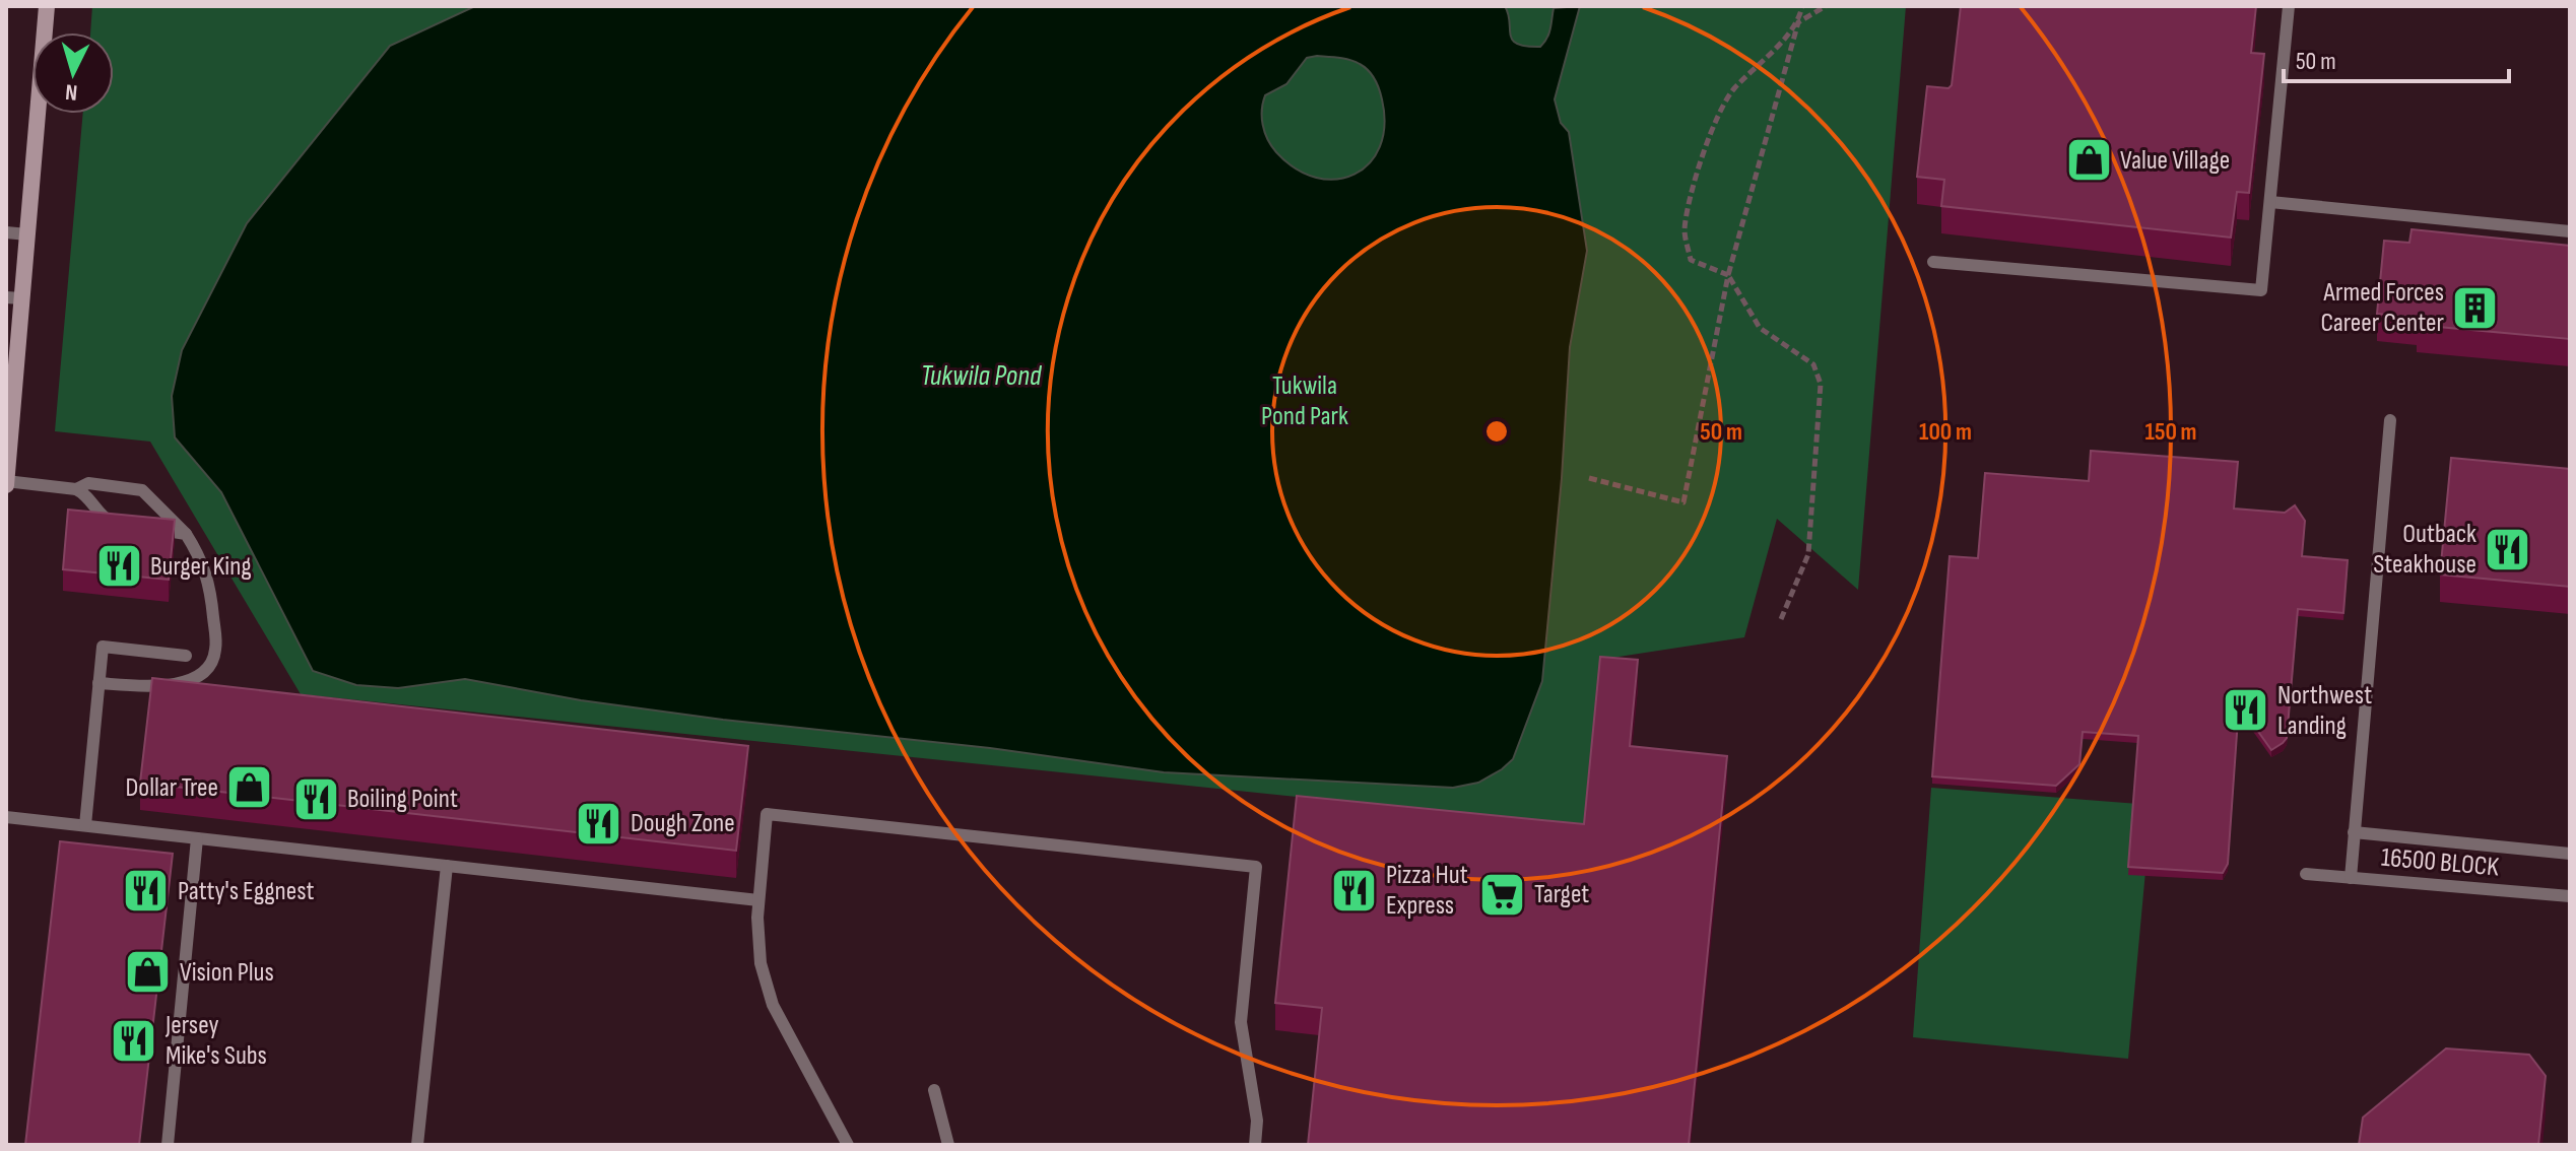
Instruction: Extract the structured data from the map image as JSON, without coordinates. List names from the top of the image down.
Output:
{
  "streets": {
    "lane": ["16500 BLOCK"]
  },
  "water": ["Tukwila Pond"],
  "parks": ["Tukwila Pond Park"],
  "places": {
    "shop": ["Value Village", "Dollar Tree", "Vision Plus"],
    "building": ["Armed Forces Career Center"],
    "restaurant": [
      "Outback Steakhouse",
      "Burger King",
      "Northwest Landing",
      "Boiling Point",
      "Dough Zone",
      "Pizza Hut Express",
      "Patty's Eggnest",
      "Jersey Mike's Subs"
    ],
    "supermarket": ["Target"]
  },
  "scale_bar": "50 m",
  "north": "bottom",
  "rings": ["50 m", "100 m", "150 m"]
}
